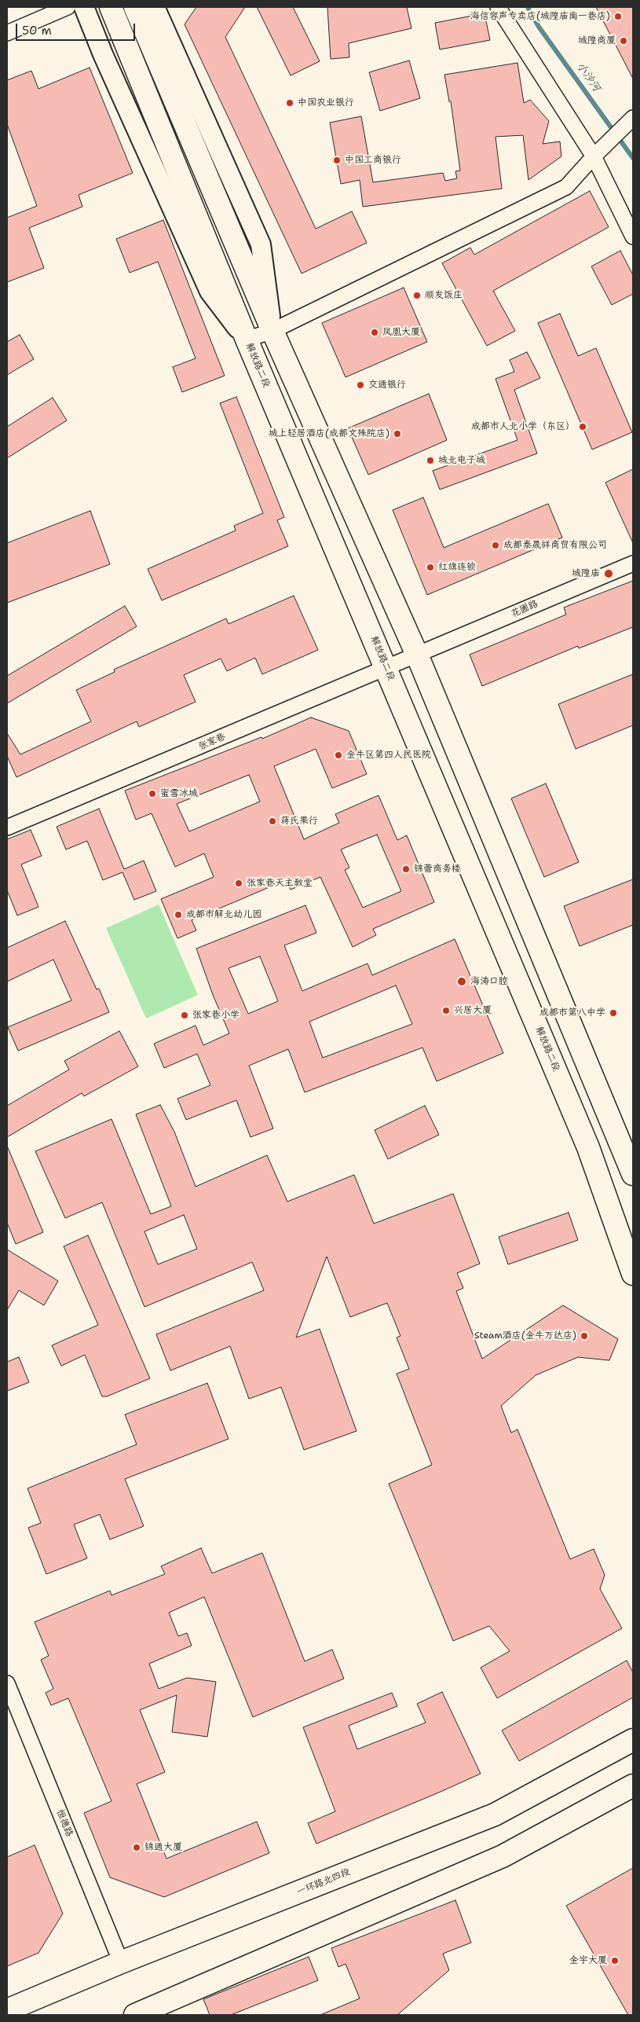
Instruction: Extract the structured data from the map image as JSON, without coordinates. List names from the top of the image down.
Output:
{
  "streets": {
    "main road": ["解放路二段", "一环路北四段"],
    "street": ["花圃路", "张家巷", "恒德路"]
  },
  "crossings": [
    ["解放路二段", "张家巷"],
    ["花圃路", "张家巷"],
    ["恒德路", "一环路北四段"]
  ],
  "water": ["小沙河"],
  "places": [
    "海信容声专卖店(城隍庙南一巷店)",
    "城隍商厦",
    "中国农业银行",
    "中国工商银行",
    "顺发饭庄",
    "凤凰大厦",
    "交通银行",
    "成都市人北小学（东区）",
    "城上轻居酒店(成都文殊院店)",
    "城北电子城",
    "成都泰晟祥商贸有限公司",
    "红旗连锁",
    "城隍庙",
    "金牛区第四人民医院",
    "蜜雪冰城",
    "蒋氏果行",
    "锦蕾商务楼",
    "张家巷天主教堂",
    "成都市解北幼儿园",
    "海涛口腔",
    "兴居大厦",
    "成都市第八中学",
    "张家巷小学",
    "Steam酒店(金牛万达店)",
    "锦通大厦",
    "金宇大厦"
  ],
  "scale_bar": "50 m"
}
